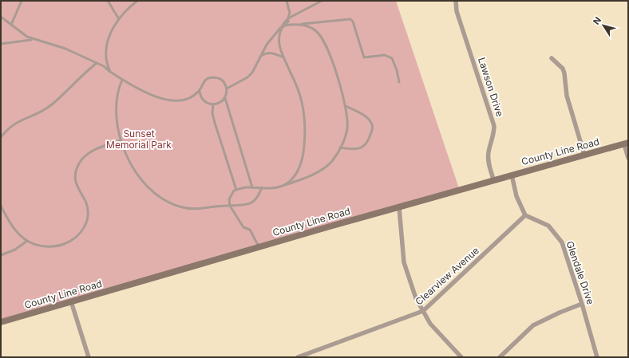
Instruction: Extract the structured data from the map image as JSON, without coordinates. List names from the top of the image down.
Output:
{
  "streets": {
    "main road": ["County Line Road"],
    "street": ["Lawson Drive", "Glendale Drive", "Clearview Avenue"]
  },
  "crossings": [
    ["Lawson Drive", "County Line Road"],
    ["Glendale Drive", "Clearview Avenue"]
  ],
  "parks": ["Sunset Memorial Park"],
  "north": "top left"
}
